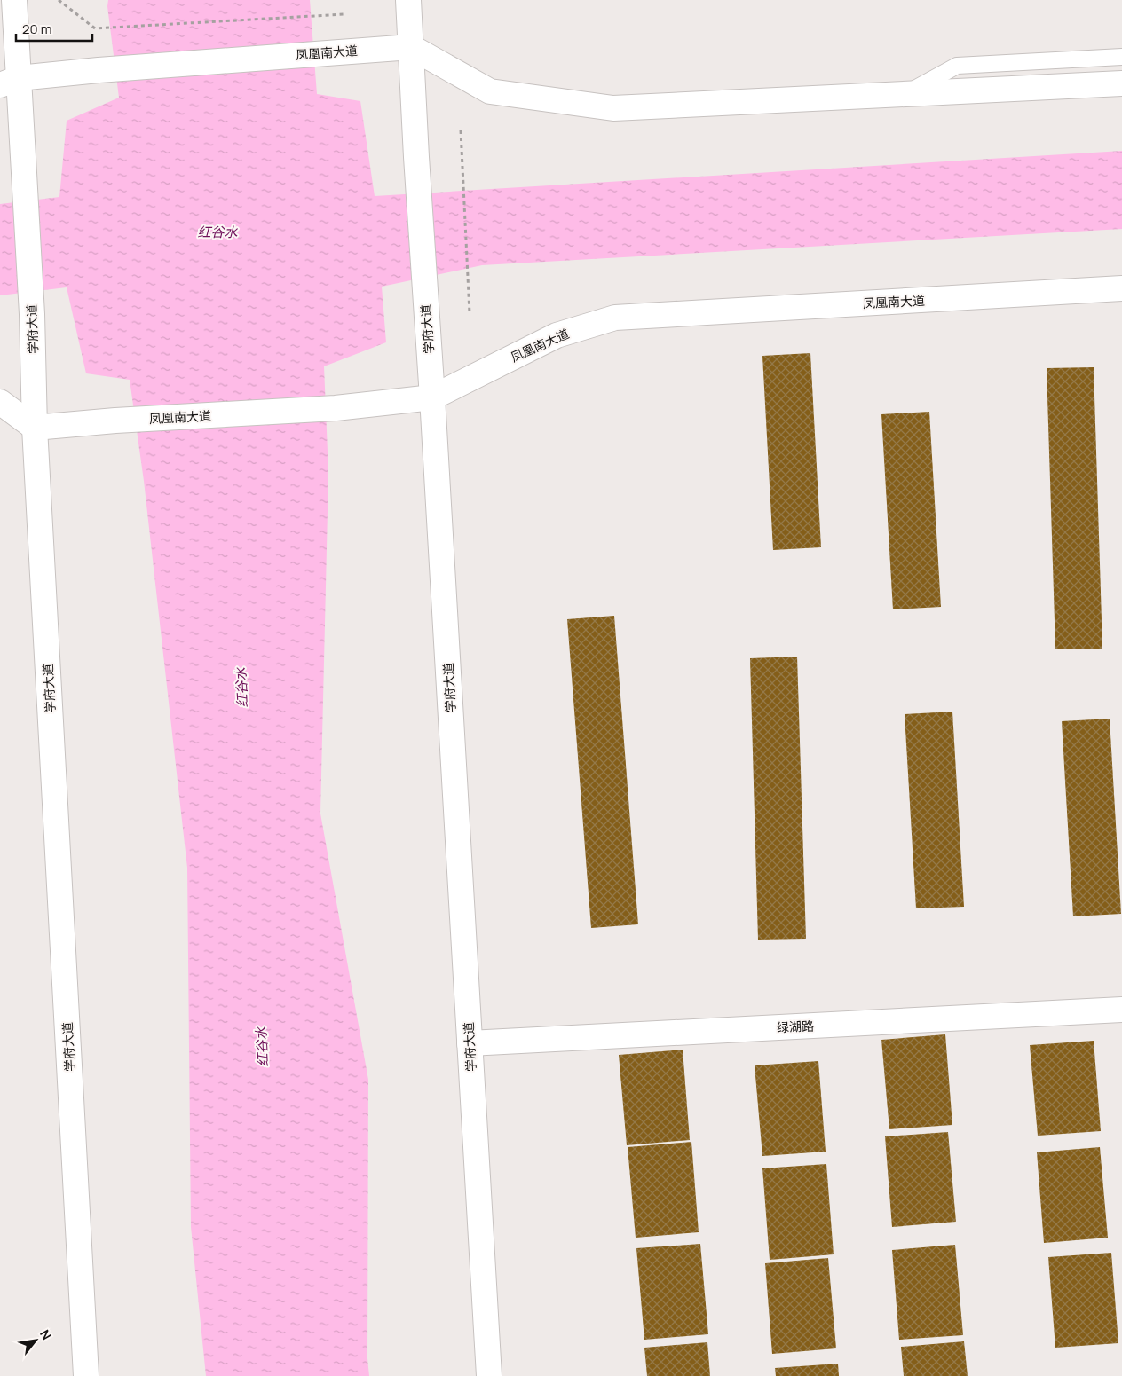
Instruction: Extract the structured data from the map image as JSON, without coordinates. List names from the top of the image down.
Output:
{
  "streets": {
    "main road": ["凤凰南大道", "学府大道", "绿湖路"]
  },
  "crossings": [
    ["凤凰南大道", "学府大道"],
    ["学府大道", "绿湖路"]
  ],
  "water": ["红谷水"],
  "scale_bar": "20 m",
  "north": "top right"
}
